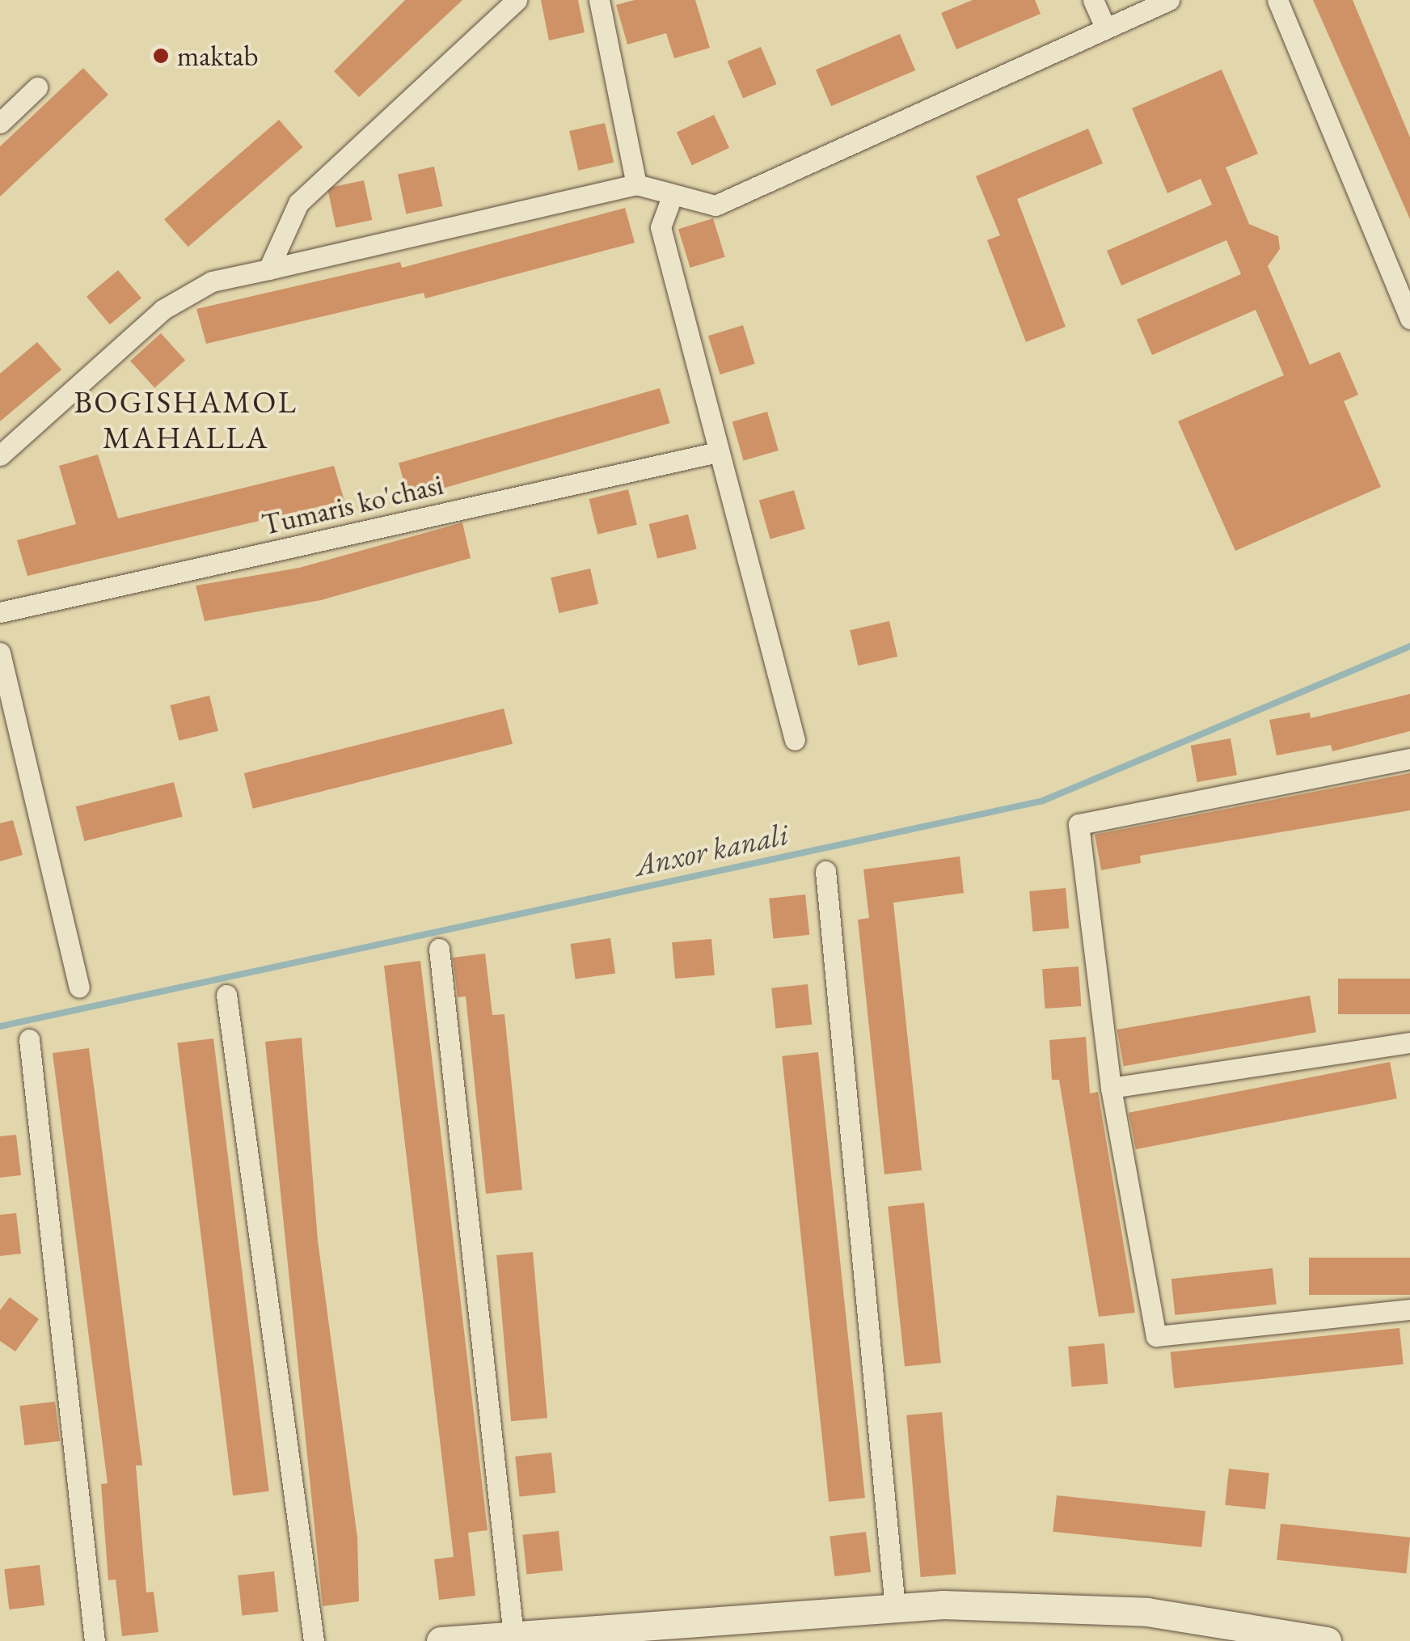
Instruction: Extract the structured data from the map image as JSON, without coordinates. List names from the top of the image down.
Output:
{
  "streets": {
    "street": ["Tumaris ko'chasi"]
  },
  "districts": ["BOGISHAMOL MAHALLA"],
  "water": ["Anxor kanali"],
  "places": ["maktab"]
}
